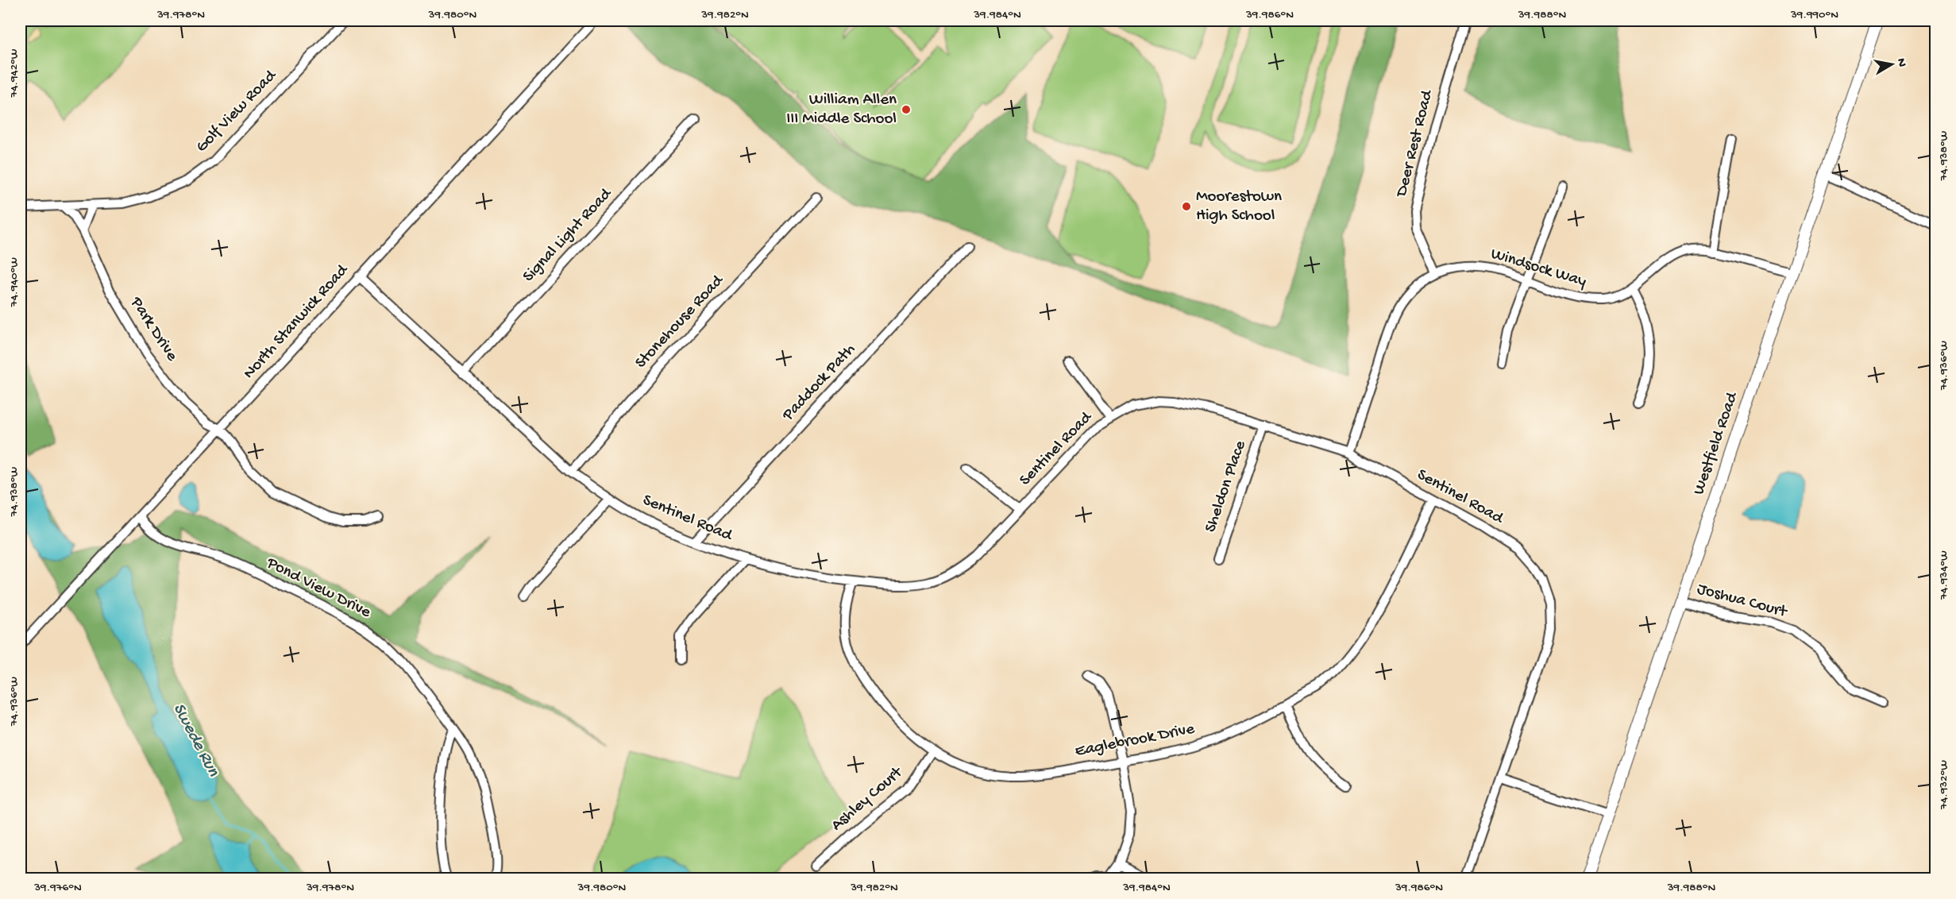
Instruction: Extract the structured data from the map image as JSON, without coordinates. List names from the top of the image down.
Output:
{
  "streets": {
    "street": [
      "Golf View Road",
      "Deer Rest Road",
      "Signal Light Road",
      "Windsock Way",
      "North Stanwick Road",
      "Stonehouse Road",
      "Park Drive",
      "Paddock Path",
      "Westfield Road",
      "Sentinel Road",
      "Sheldon Place",
      "Pond View Drive",
      "Joshua Court",
      "Eaglebrook Drive",
      "Ashley Court"
    ]
  },
  "crossings": [
    ["Golf View Road", "Park Drive"],
    ["Deer Rest Road", "Windsock Way"],
    ["Signal Light Road", "Sentinel Road"],
    ["Windsock Way", "Westfield Road"],
    ["Windsock Way", "Sentinel Road"],
    ["North Stanwick Road", "Park Drive"],
    ["North Stanwick Road", "Sentinel Road"],
    ["North Stanwick Road", "Pond View Drive"],
    ["Stonehouse Road", "Sentinel Road"],
    ["Paddock Path", "Sentinel Road"],
    ["Westfield Road", "Joshua Court"],
    ["Sentinel Road", "Sheldon Place"],
    ["Sentinel Road", "Eaglebrook Drive"],
    ["Eaglebrook Drive", "Ashley Court"]
  ],
  "water": ["Swede Run"],
  "places": ["William Allen III Middle School", "Moorestown High School"],
  "north": "right",
  "coordinates": [
    "39.978°N",
    "39.980°N",
    "39.982°N",
    "39.984°N",
    "39.986°N",
    "39.988°N",
    "39.990°N",
    "74.942°W",
    "74.938°W",
    "74.940°W",
    "74.936°W",
    "74.934°W",
    "74.932°W",
    "39.976°N"
  ]
}
